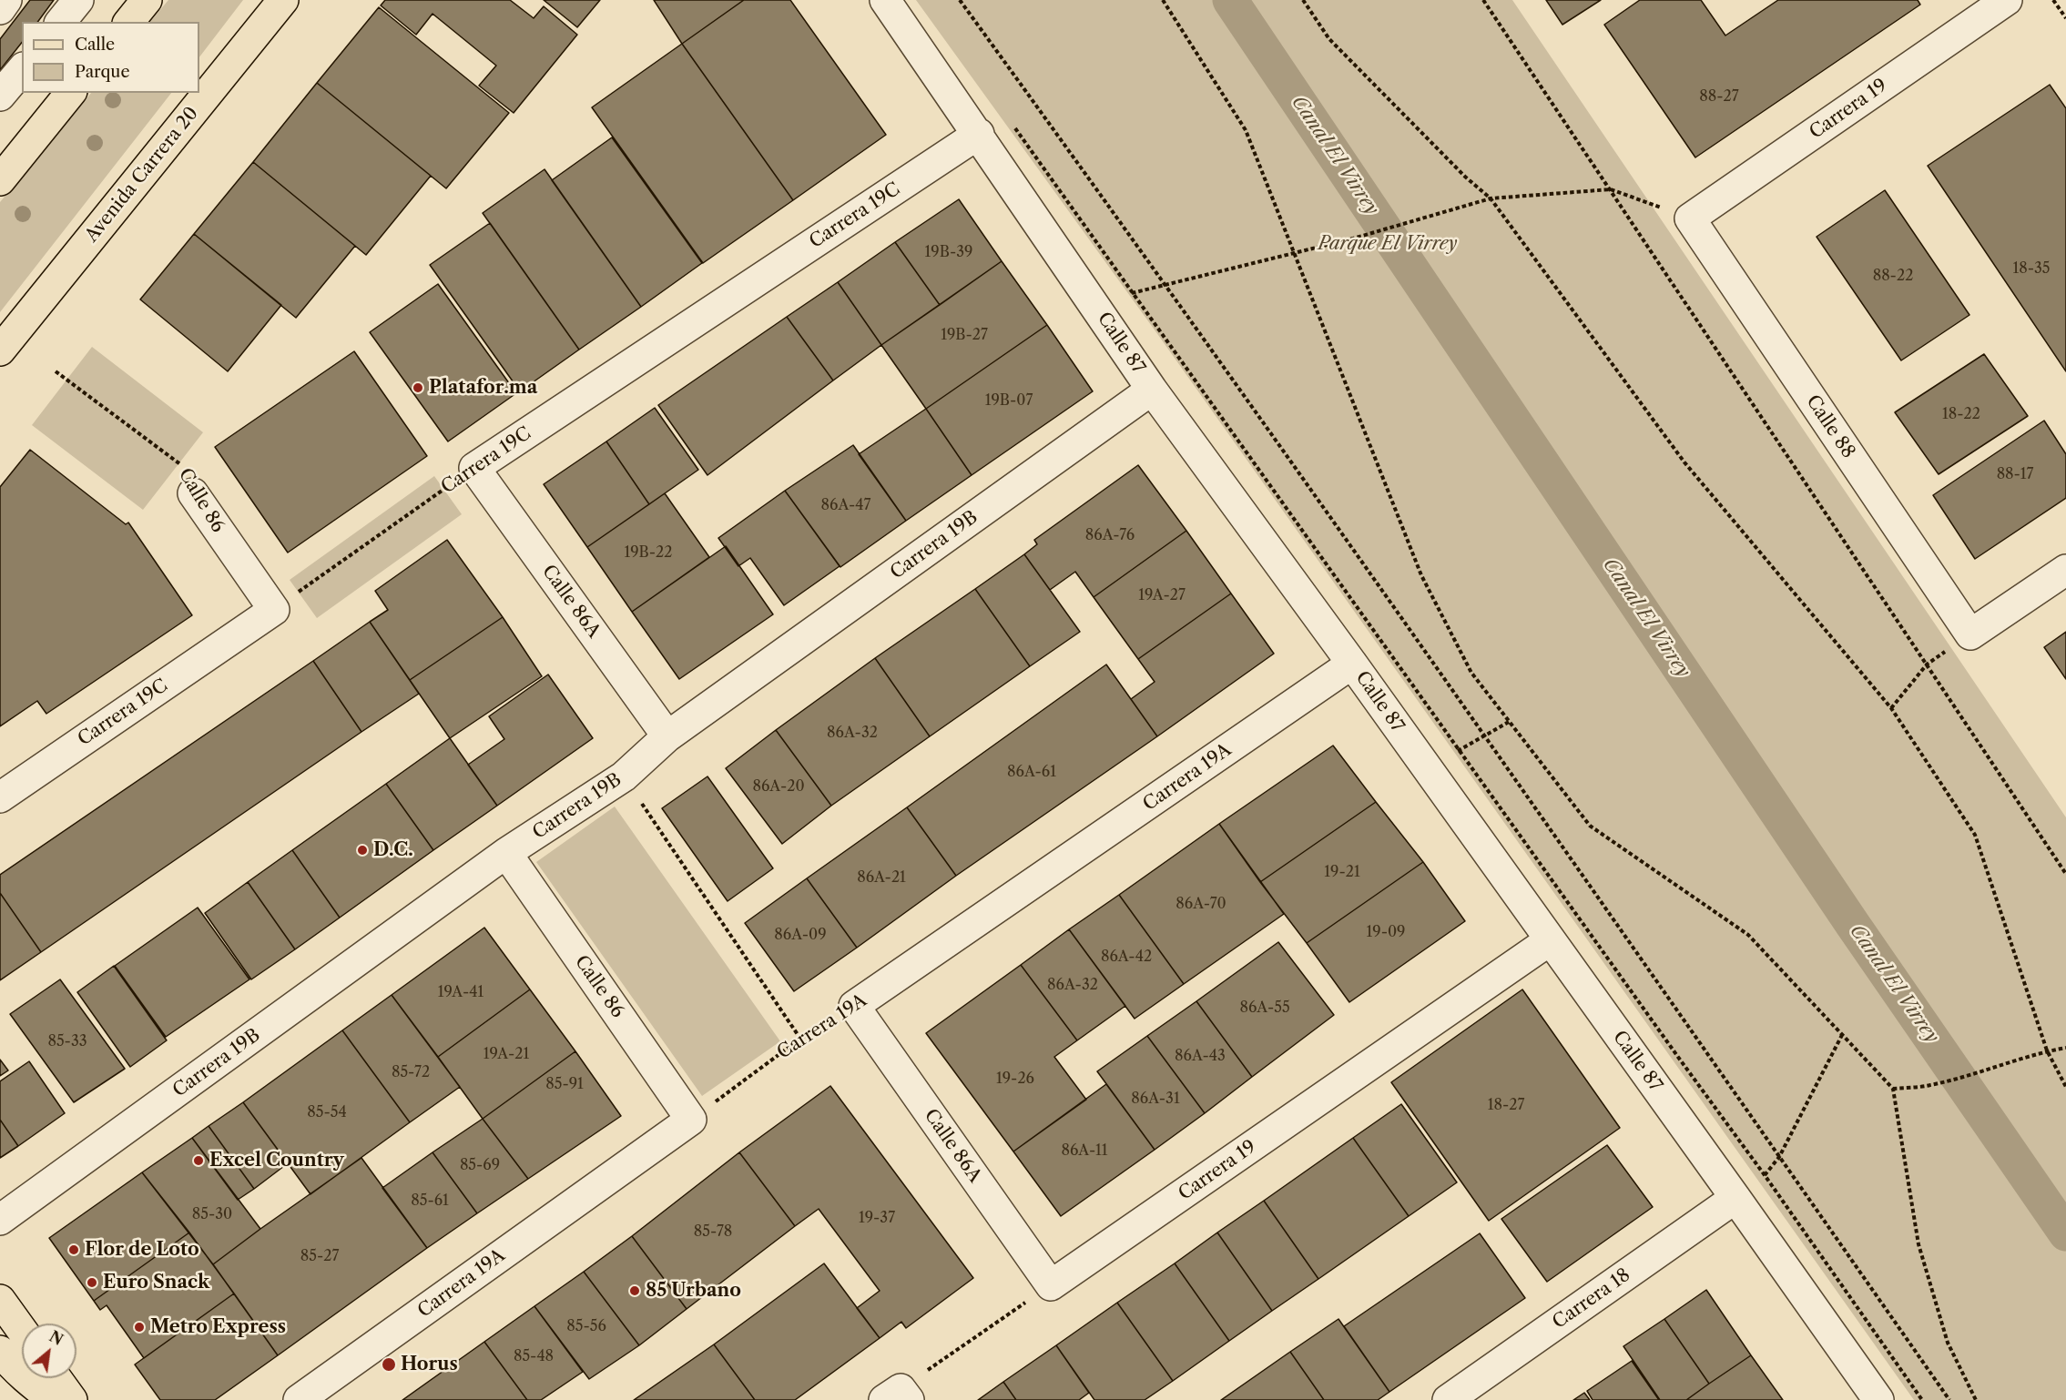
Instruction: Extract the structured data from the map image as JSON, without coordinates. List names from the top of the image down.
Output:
{
  "streets": {
    "main road": ["Avenida Carrera 20"],
    "street": [
      "Carrera 19",
      "Carrera 19C",
      "Calle 87",
      "Calle 88",
      "Calle 86",
      "Carrera 19B",
      "Calle 86A",
      "Carrera 19A",
      "Carrera 18"
    ]
  },
  "crossings": [
    ["Carrera 19", "Calle 87"],
    ["Carrera 19", "Calle 88"],
    ["Carrera 19", "Calle 86A"],
    ["Carrera 19C", "Calle 87"],
    ["Carrera 19C", "Calle 86"],
    ["Carrera 19C", "Calle 86A"],
    ["Calle 87", "Carrera 19B"],
    ["Calle 87", "Carrera 19A"],
    ["Calle 87", "Carrera 18"],
    ["Calle 86", "Carrera 19B"],
    ["Calle 86", "Carrera 19A"],
    ["Carrera 19B", "Calle 86A"],
    ["Calle 86A", "Carrera 19A"]
  ],
  "water": ["Canal El Virrey"],
  "parks": ["Parque El Virrey"],
  "places": [
    "Platafor.ma",
    "D.C.",
    "Excel Country",
    "Flor de Loto",
    "Euro Snack",
    "85 Urbano",
    "Metro Express",
    "Horus"
  ],
  "house_numbers": [
    "88-27",
    "19B-39",
    "18-35",
    "88-22",
    "19B-27",
    "19B-07",
    "18-22",
    "88-17",
    "86A-47",
    "86A-76",
    "19B-22",
    "19A-27",
    "86A-32",
    "86A-61",
    "86A-20",
    "19-21",
    "86A-21",
    "86A-70",
    "19-09",
    "86A-09",
    "86A-42",
    "86A-32",
    "19A-41",
    "86A-55",
    "85-33",
    "19A-21",
    "86A-43",
    "85-72",
    "19-26",
    "85-91",
    "86A-31",
    "18-27",
    "85-54",
    "86A-11",
    "85-69",
    "85-61",
    "85-30",
    "19-37",
    "85-78",
    "85-27",
    "85-56",
    "85-48"
  ],
  "legend": ["Calle", "Parque"],
  "north": "top right"
}
